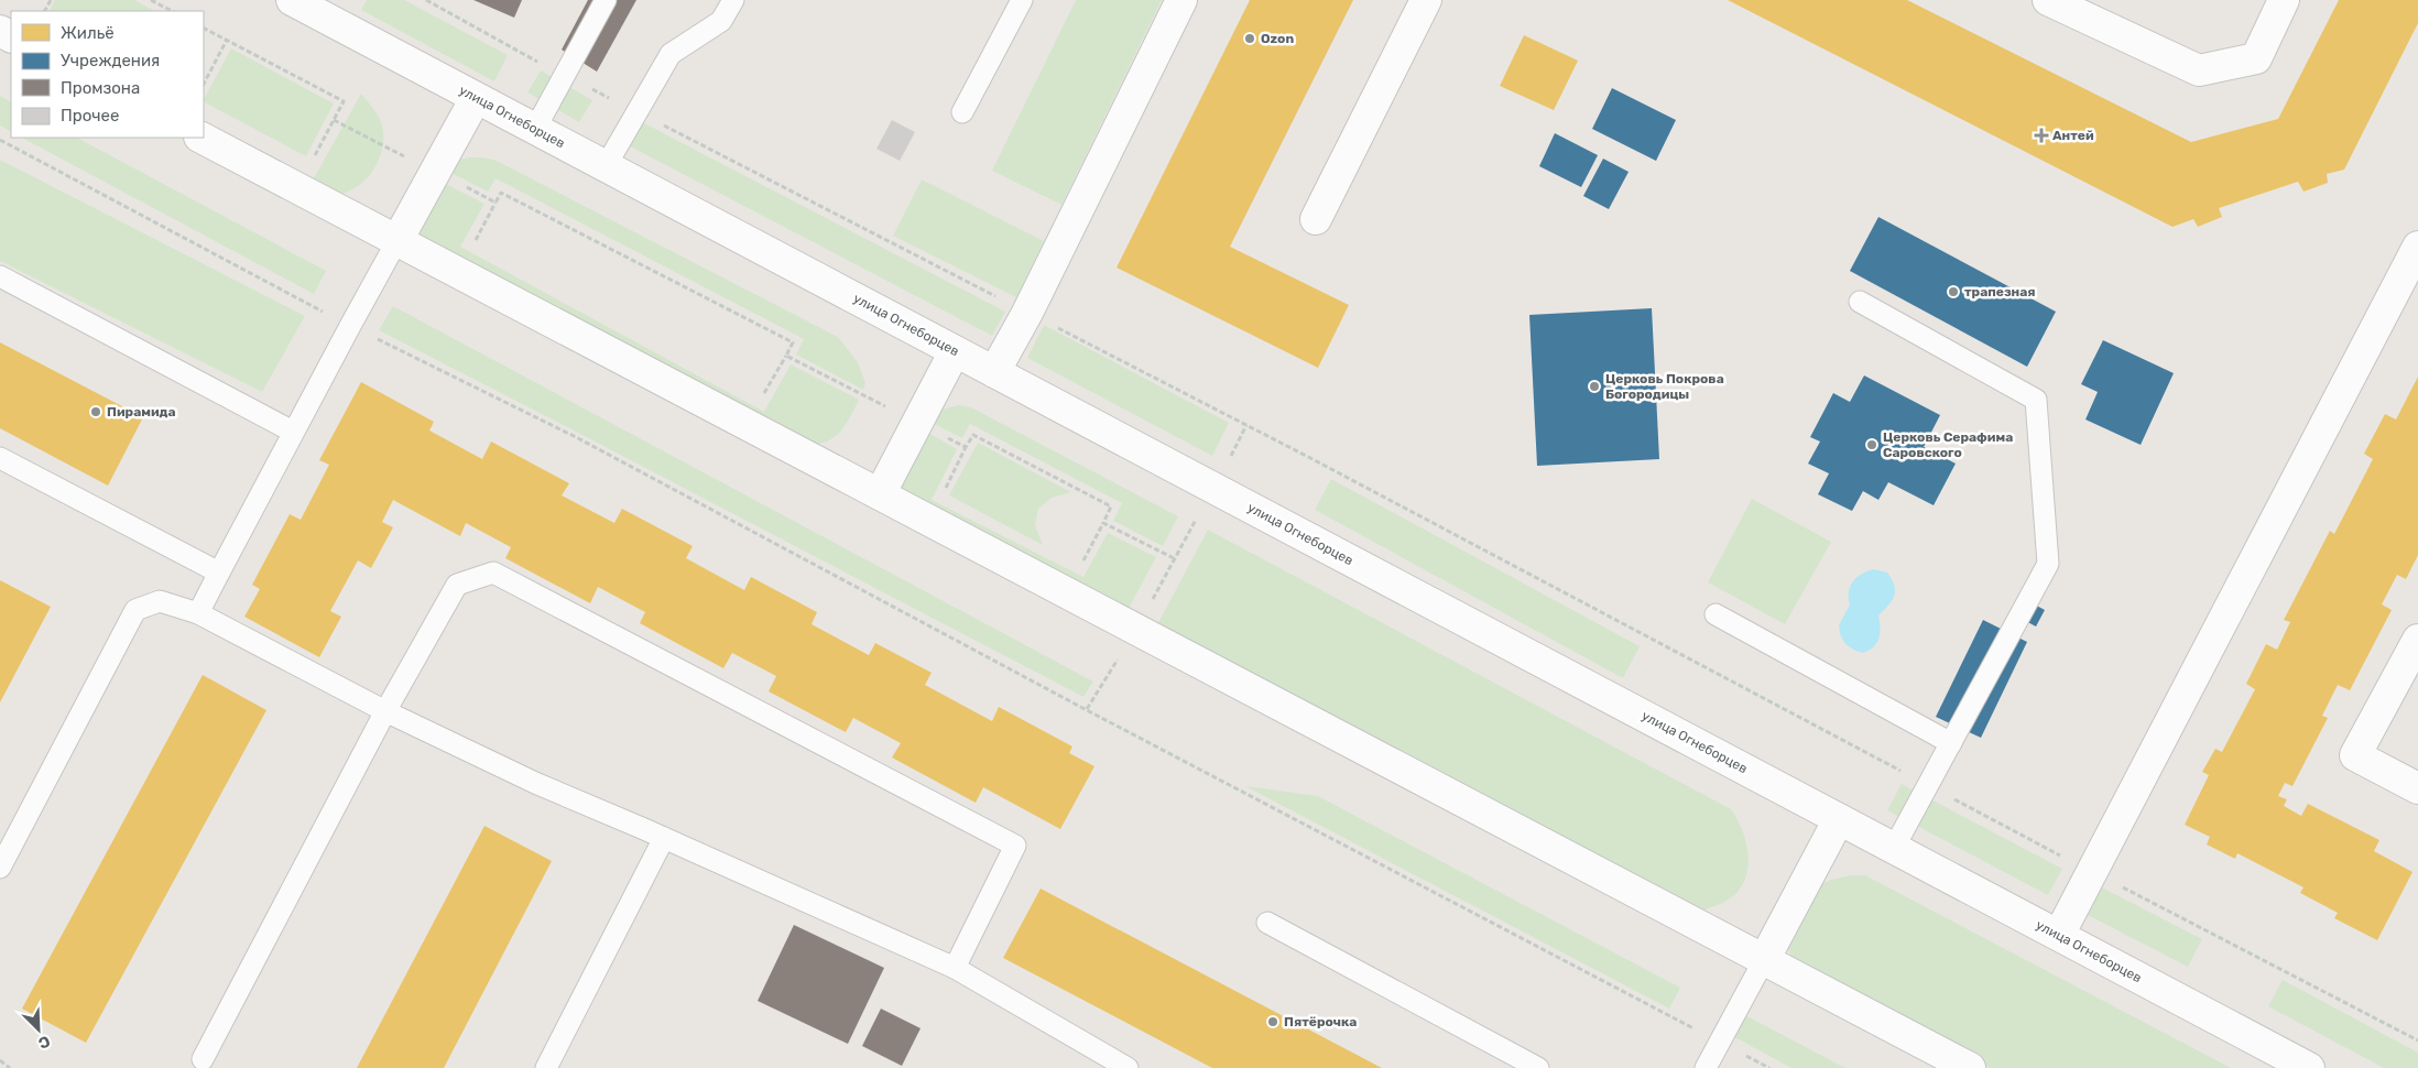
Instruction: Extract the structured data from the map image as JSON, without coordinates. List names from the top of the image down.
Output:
{
  "streets": {
    "main road": ["улица Огнеборцев"]
  },
  "places": {
    "other": [
      "Ozon",
      "трапезная",
      "Церковь Покрова Богородицы",
      "Пирамида",
      "Церковь Серафима Саровского",
      "Пятёрочка"
    ],
    "health": ["Антей"]
  },
  "legend": [
    "Жильё",
    "Учреждения",
    "Промзона",
    "Прочее"
  ],
  "north": "bottom right"
}
